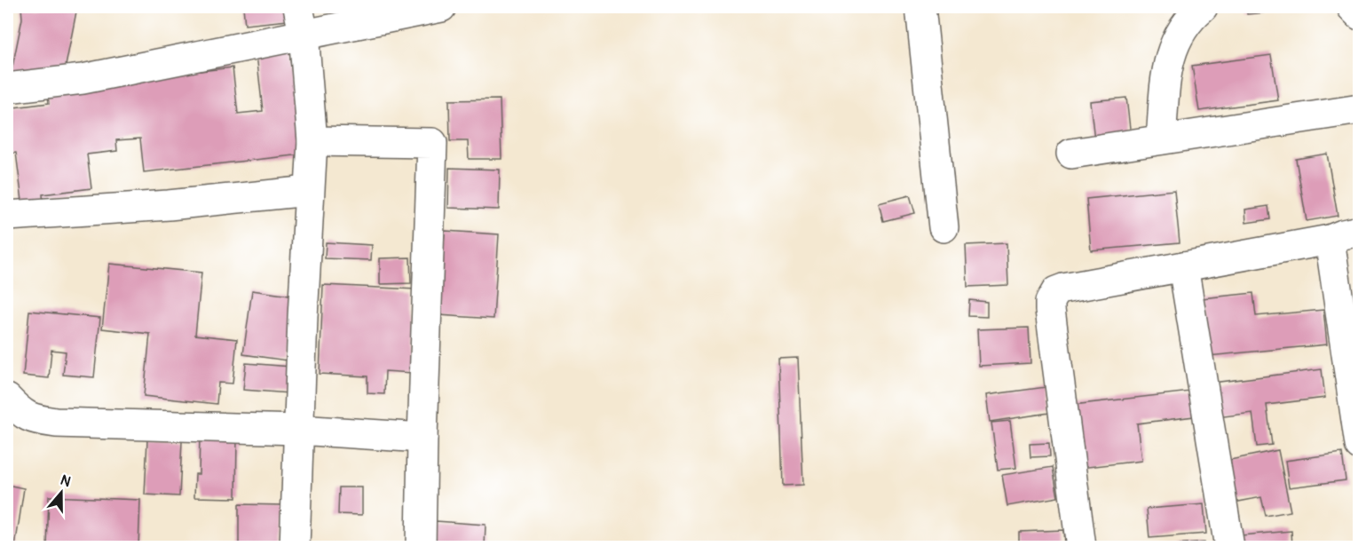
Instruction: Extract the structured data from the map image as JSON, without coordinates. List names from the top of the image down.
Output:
{
  "north": "top"
}
